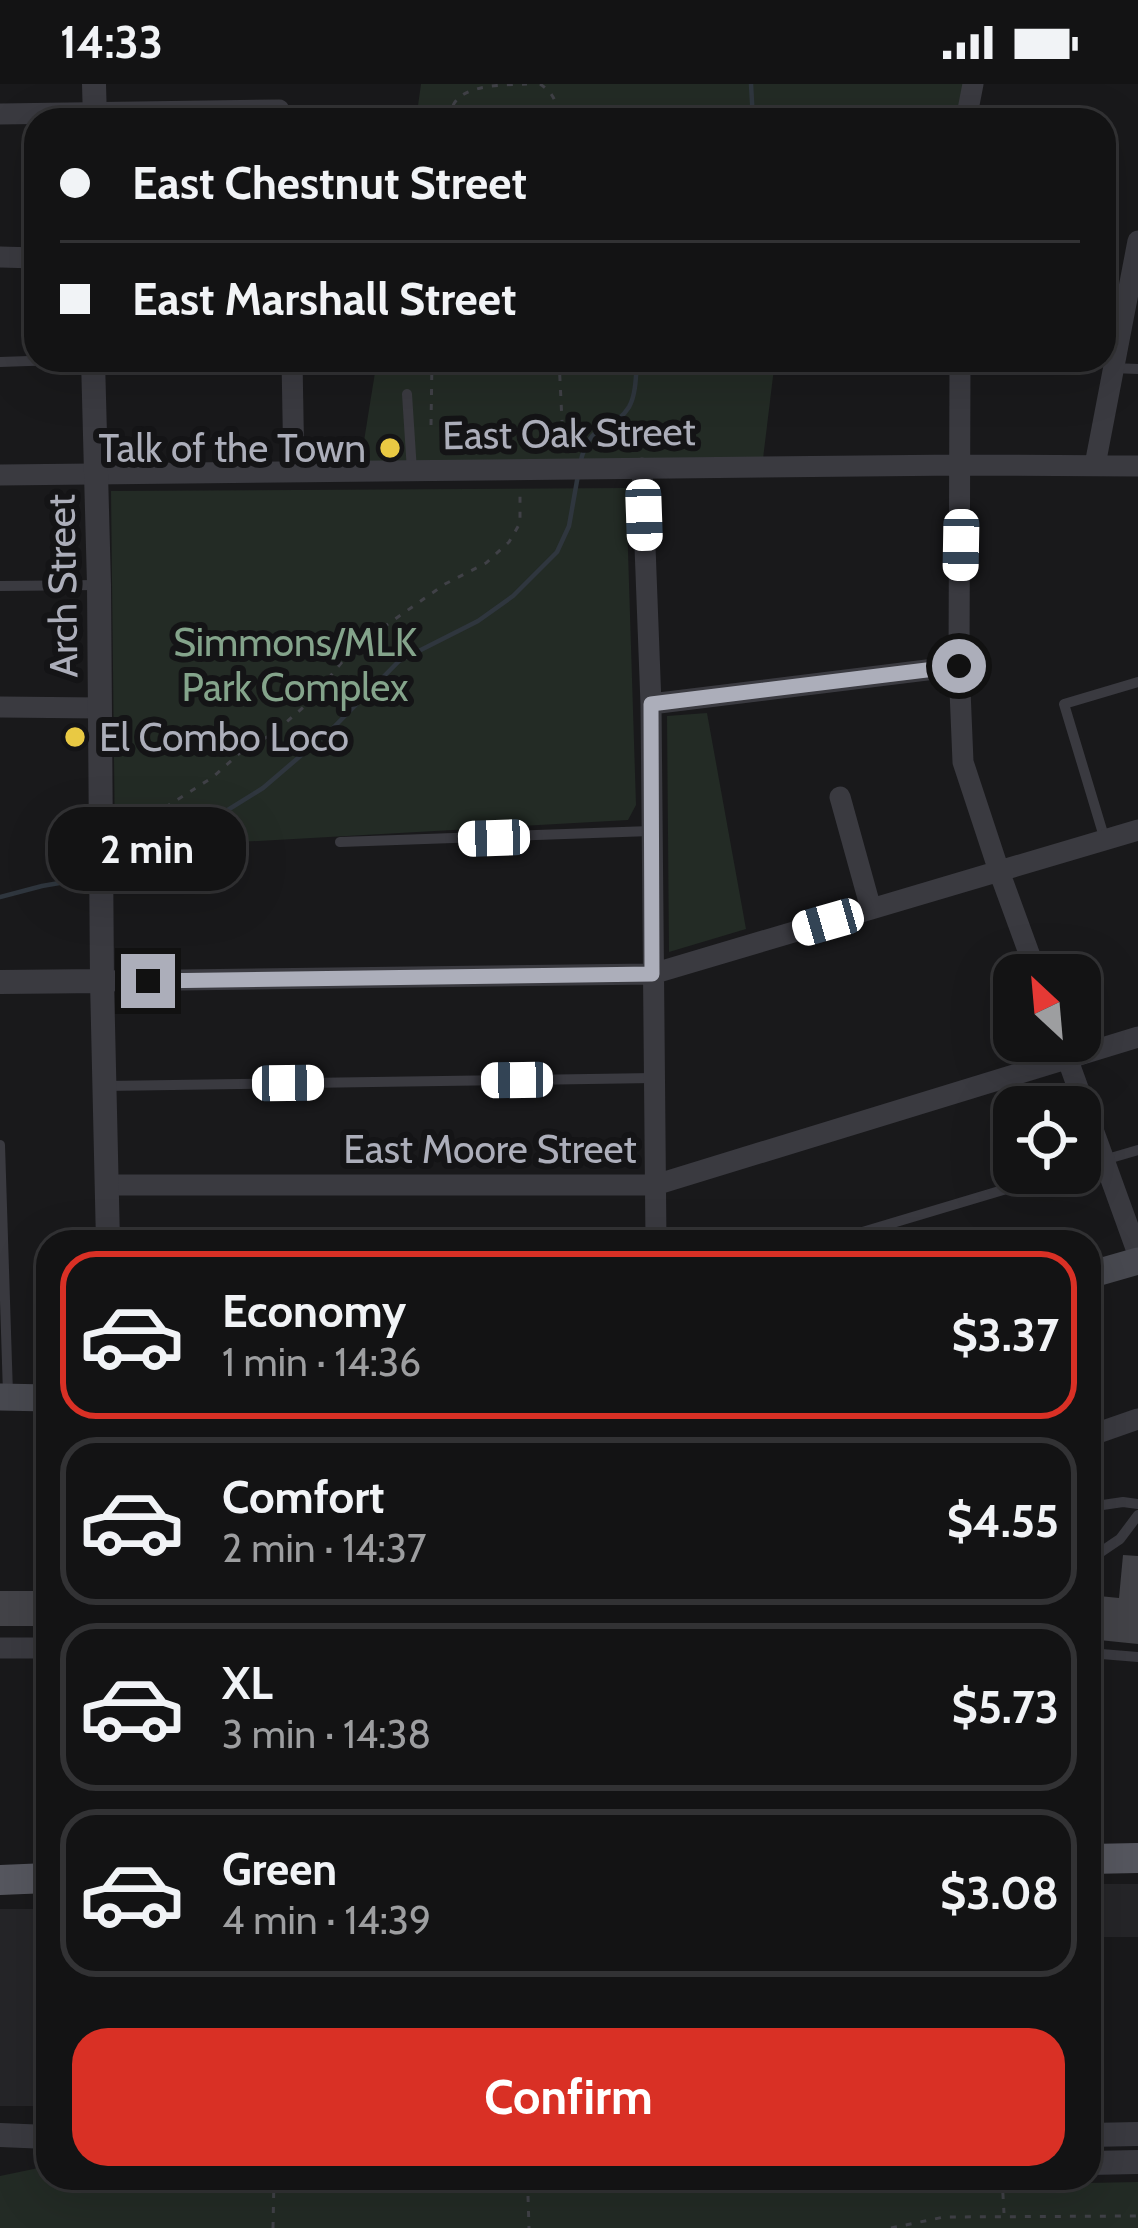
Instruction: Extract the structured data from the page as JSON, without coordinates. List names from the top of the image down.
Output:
{
  "streets": {
    "street": ["East Oak Street", "Arch Street", "East Moore Street"]
  },
  "crossings": [
    ["East Oak Street", "Arch Street"],
    ["Arch Street", "East Moore Street"]
  ],
  "parks": ["Simmons/MLK Park Complex"],
  "places": ["Talk of the Town", "El Combo Loco"],
  "north": "top left",
  "page": {
    "status": "14:33",
    "banner": ["East Chestnut Street", "East Marshall Street"],
    "bubble": "2 min",
    "list": [
      {
        "name": "Economy",
        "note": "1 min · 14:36",
        "value": "$3.37"
      },
      {
        "name": "Comfort",
        "note": "2 min · 14:37",
        "value": "$4.55"
      },
      {
        "name": "XL",
        "note": "3 min · 14:38",
        "value": "$5.73"
      },
      {
        "name": "Green",
        "note": "4 min · 14:39",
        "value": "$3.08"
      }
    ],
    "buttons": "Confirm"
  }
}
